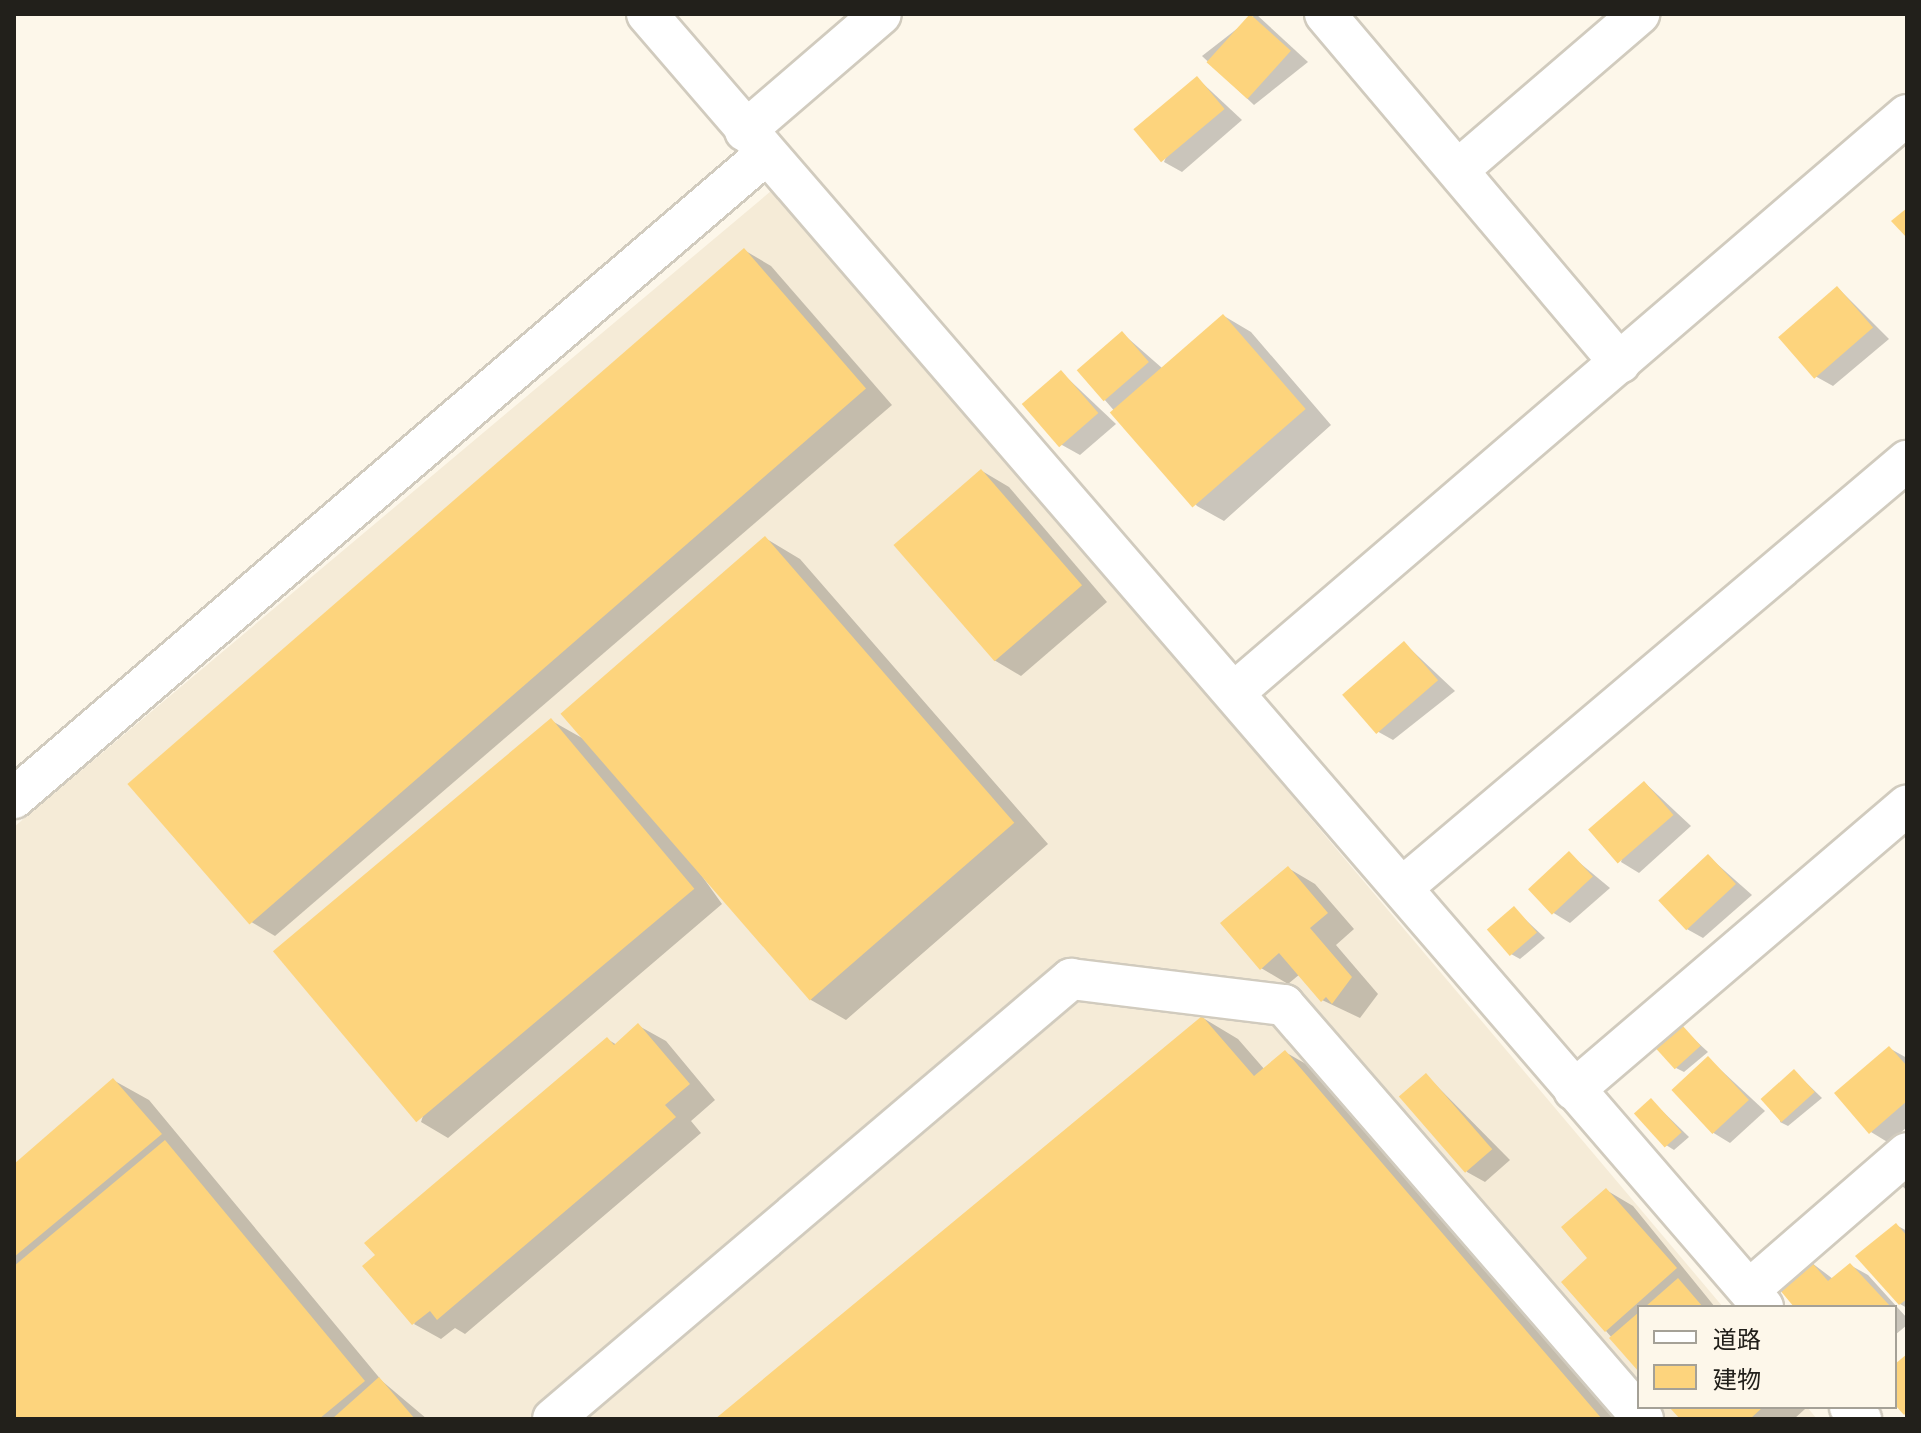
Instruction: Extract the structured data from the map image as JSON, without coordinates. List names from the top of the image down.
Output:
{
  "legend": ["道路", "建物"]
}
